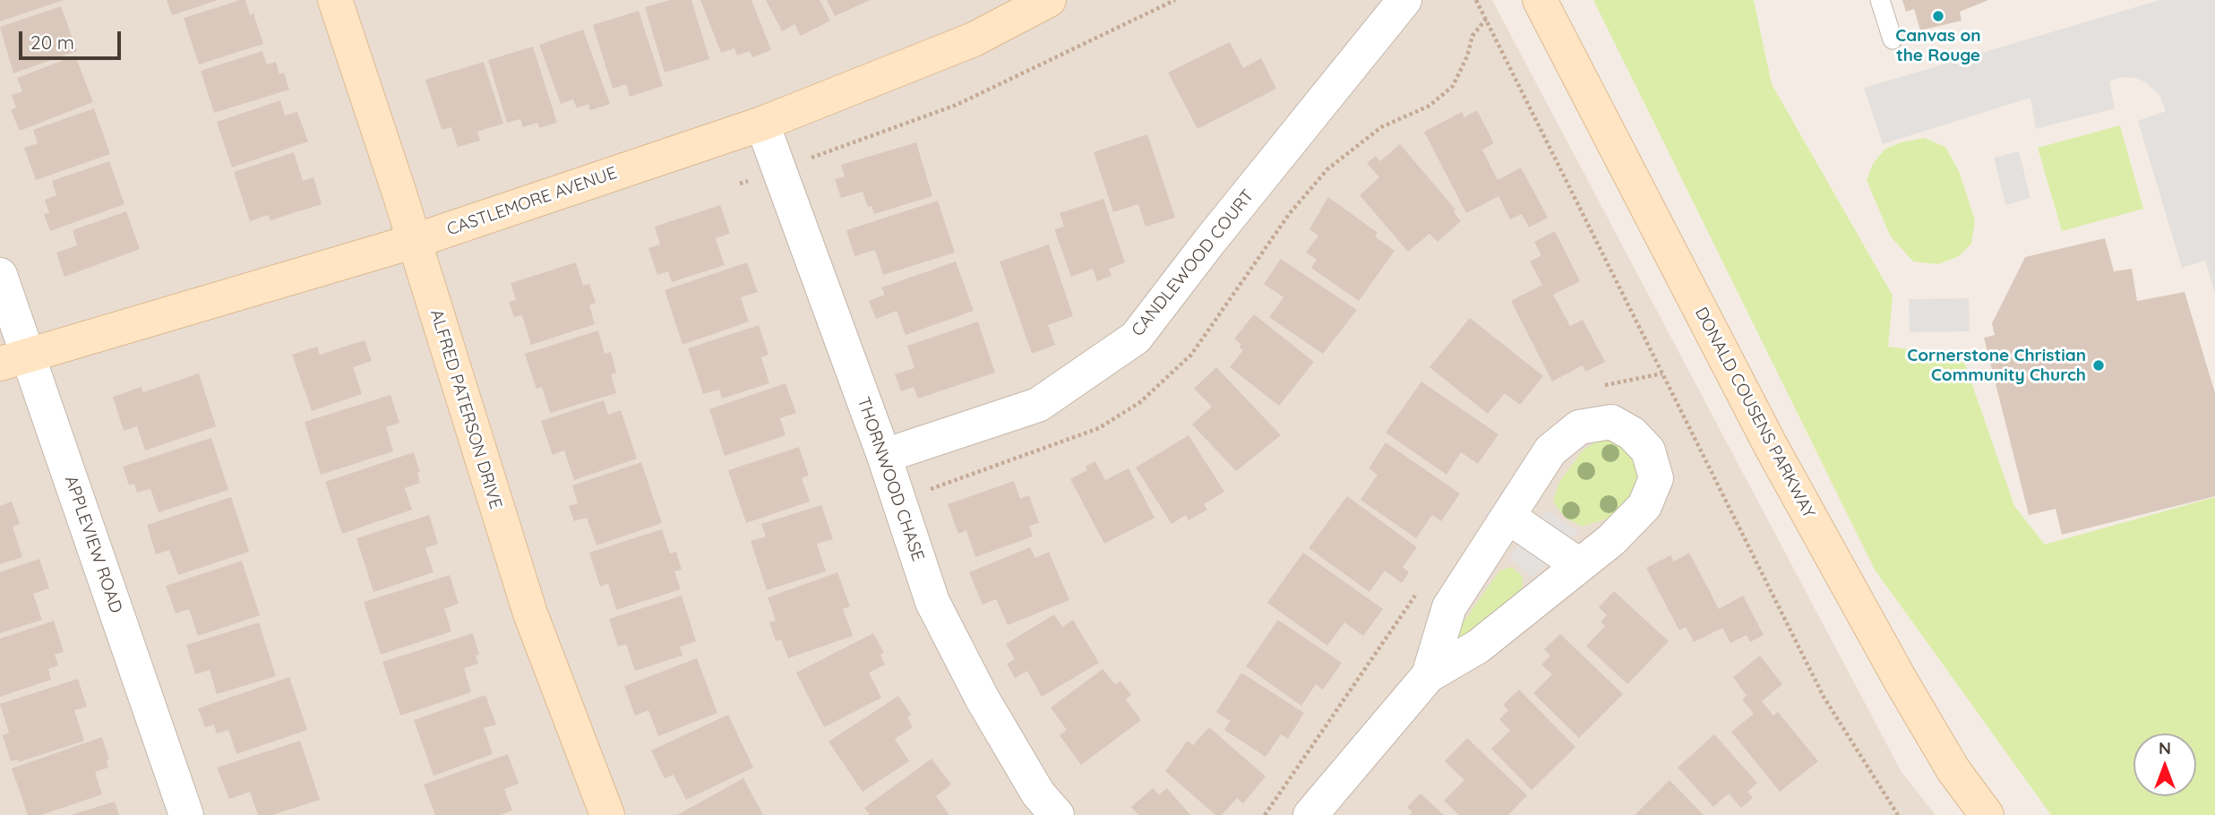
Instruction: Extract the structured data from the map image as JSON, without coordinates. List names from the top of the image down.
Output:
{
  "streets": {
    "street": [
      "CASTLEMORE AVENUE",
      "CANDLEWOOD COURT",
      "ALFRED PATERSON DRIVE",
      "DONALD COUSENS PARKWAY",
      "THORNWOOD CHASE",
      "APPLEVIEW ROAD"
    ]
  },
  "crossings": [
    ["CASTLEMORE AVENUE", "ALFRED PATERSON DRIVE"],
    ["CASTLEMORE AVENUE", "THORNWOOD CHASE"],
    ["CASTLEMORE AVENUE", "APPLEVIEW ROAD"],
    ["CANDLEWOOD COURT", "THORNWOOD CHASE"]
  ],
  "places": ["Canvas on the Rouge", "Cornerstone Christian Community Church"],
  "scale_bar": "20 m",
  "north": "top"
}
